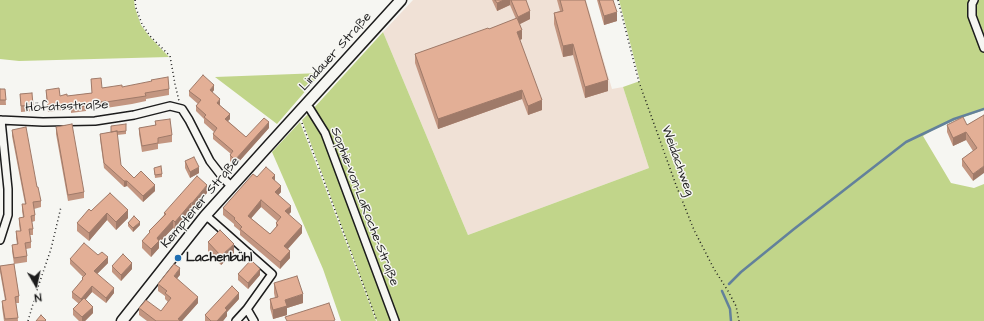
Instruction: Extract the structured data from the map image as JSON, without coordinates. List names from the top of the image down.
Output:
{
  "streets": {
    "main road": ["Lindauer Straße", "Kemptener Straße"],
    "street": ["Höfatsstraße", "Sophie-von-LaRoche-Straße"],
    "path": ["Weidachweg"]
  },
  "crossings": [
    ["Lindauer Straße", "Kemptener Straße"],
    ["Lindauer Straße", "Sophie-von-LaRoche-Straße"],
    ["Kemptener Straße", "Sophie-von-LaRoche-Straße"]
  ],
  "places": ["Lachenbühl"],
  "north": "bottom"
}
